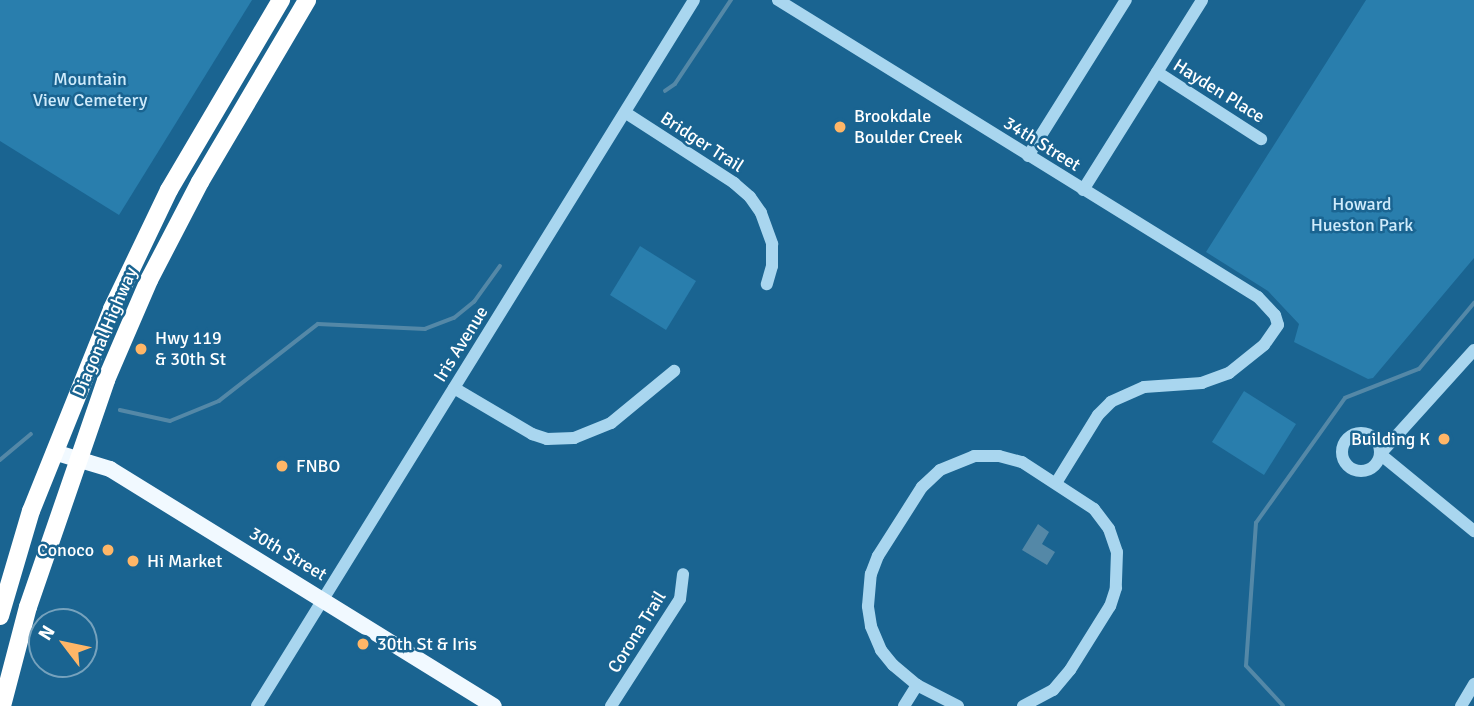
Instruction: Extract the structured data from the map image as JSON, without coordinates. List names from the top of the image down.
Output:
{
  "streets": {
    "highway": ["Diagonal Highway"],
    "main road": ["30th Street"],
    "street": [
      "Hayden Place",
      "Bridger Trail",
      "34th Street",
      "Iris Avenue",
      "Corona Trail"
    ]
  },
  "crossings": [
    ["Hayden Place", "34th Street"],
    ["Bridger Trail", "Iris Avenue"],
    ["Diagonal Highway", "30th Street"],
    ["Iris Avenue", "30th Street"]
  ],
  "parks": ["Mountain View Cemetery", "Howard Hueston Park"],
  "places": [
    "Brookdale Boulder Creek",
    "Hwy 119 & 30th St",
    "Building K",
    "FNBO",
    "Conoco",
    "Hi Market",
    "30th St & Iris"
  ],
  "north": "top left"
}
